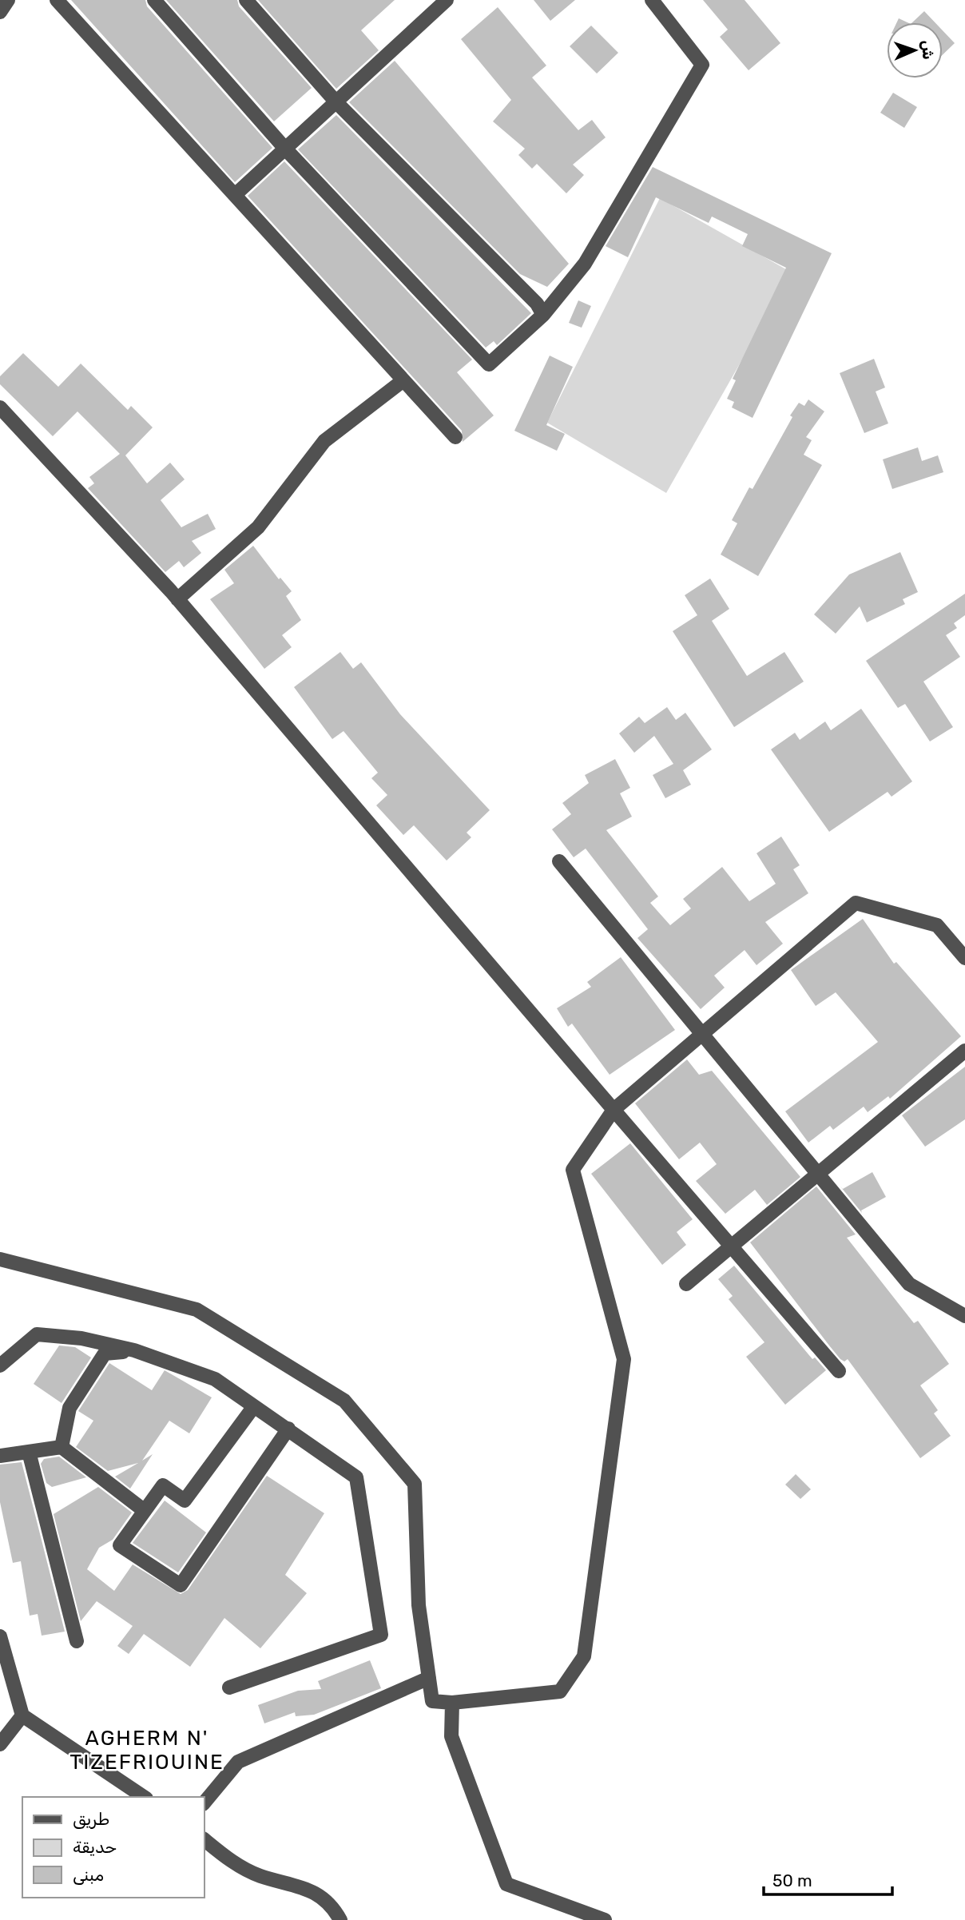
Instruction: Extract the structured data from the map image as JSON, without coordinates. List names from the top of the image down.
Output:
{
  "districts": ["AGHERM N' TIZEFRIOUINE"],
  "legend": ["طريق", "حديقة", "مبنى"],
  "scale_bar": "50 m",
  "north": "right"
}
